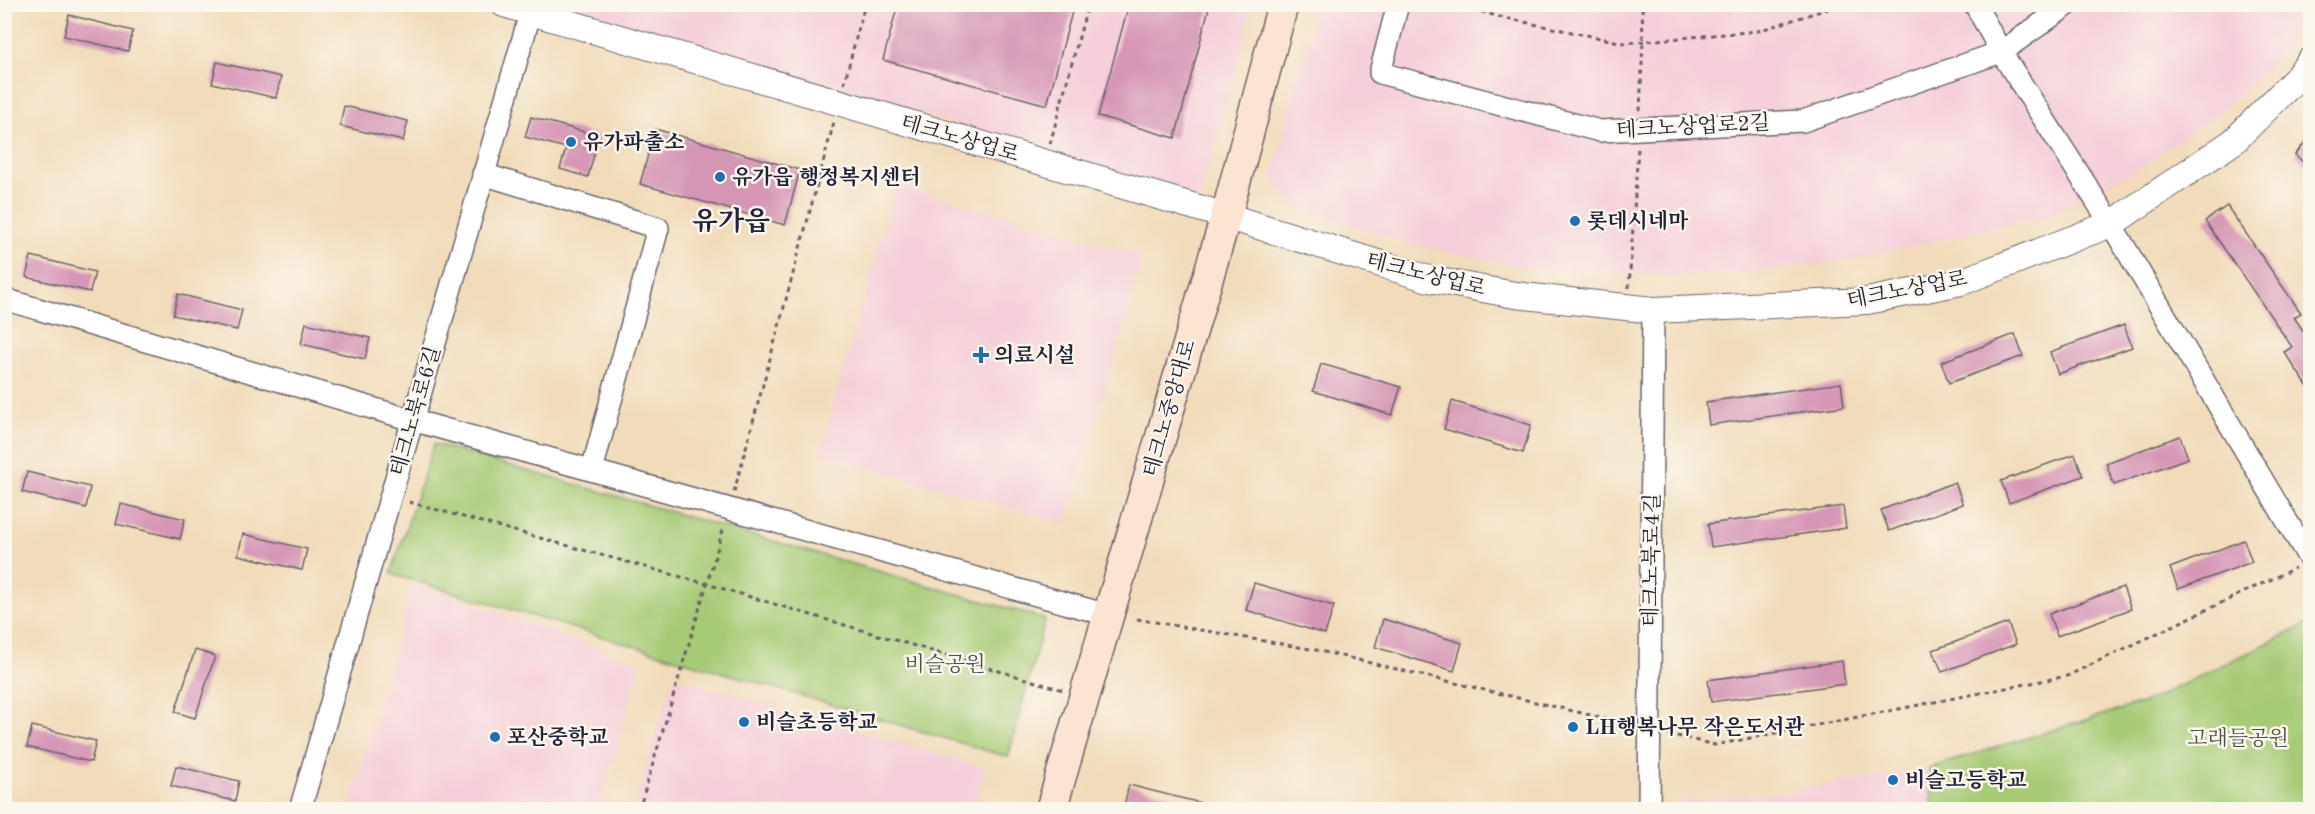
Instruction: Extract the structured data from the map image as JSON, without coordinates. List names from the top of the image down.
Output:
{
  "streets": {
    "main road": ["테크노중앙대로"],
    "street": [
      "테크노상업로2길",
      "테크노상업로",
      "테크노북로6길",
      "테크노북로4길"
    ]
  },
  "crossings": [
    ["테크노상업로", "테크노중앙대로"],
    ["테크노상업로", "테크노북로6길"],
    ["테크노상업로", "테크노북로4길"]
  ],
  "districts": ["유가읍"],
  "parks": ["비슬공원", "고래들공원"],
  "places": {
    "other": [
      "유가파출소",
      "유가읍 행정복지센터",
      "롯데시네마",
      "비슬초등학교",
      "LH행복나무 작은도서관",
      "포산중학교",
      "비슬고등학교"
    ],
    "health": ["의료시설"]
  }
}
